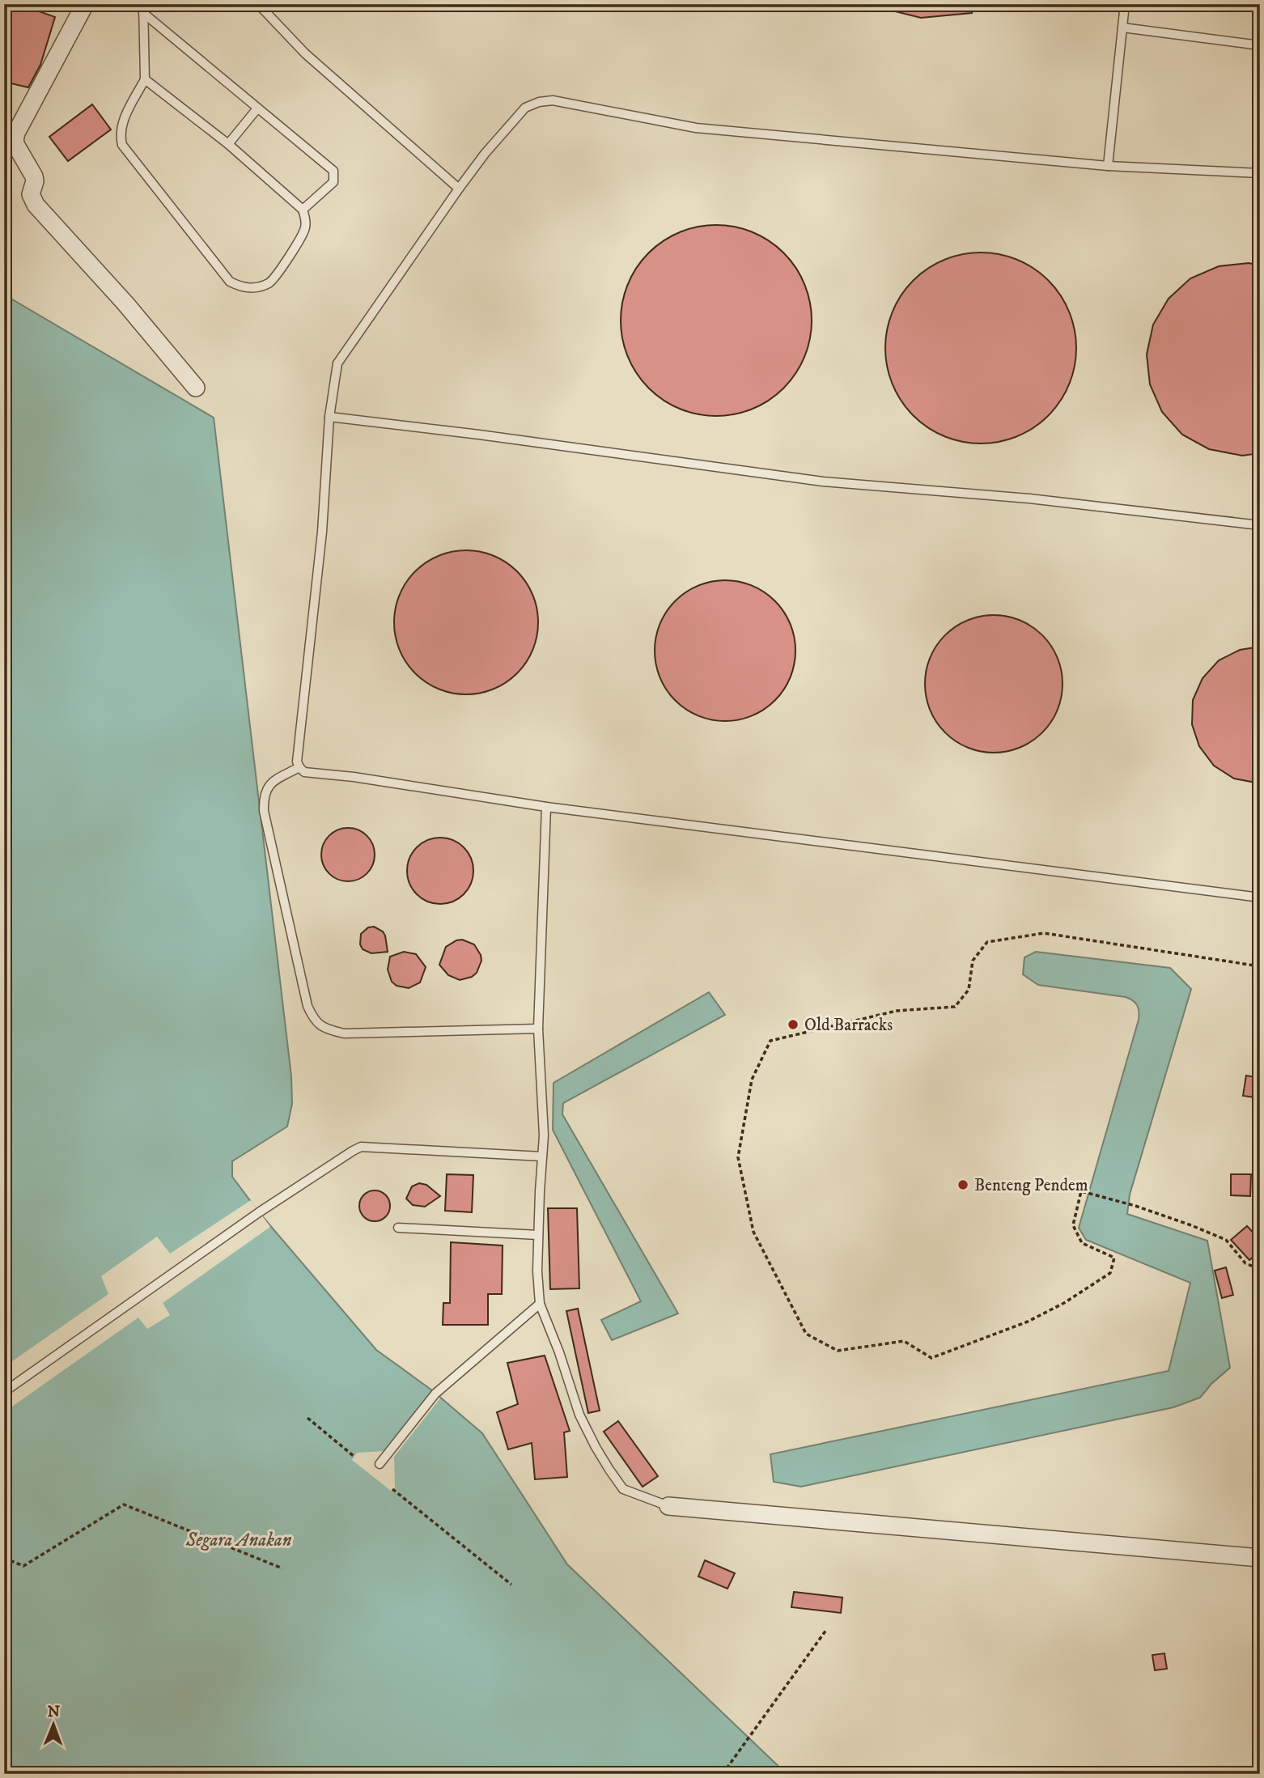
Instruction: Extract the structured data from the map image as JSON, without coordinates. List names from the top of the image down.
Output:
{
  "water": ["Segara Anakan"],
  "places": ["Old Barracks", "Benteng Pendem"],
  "north": "top"
}
